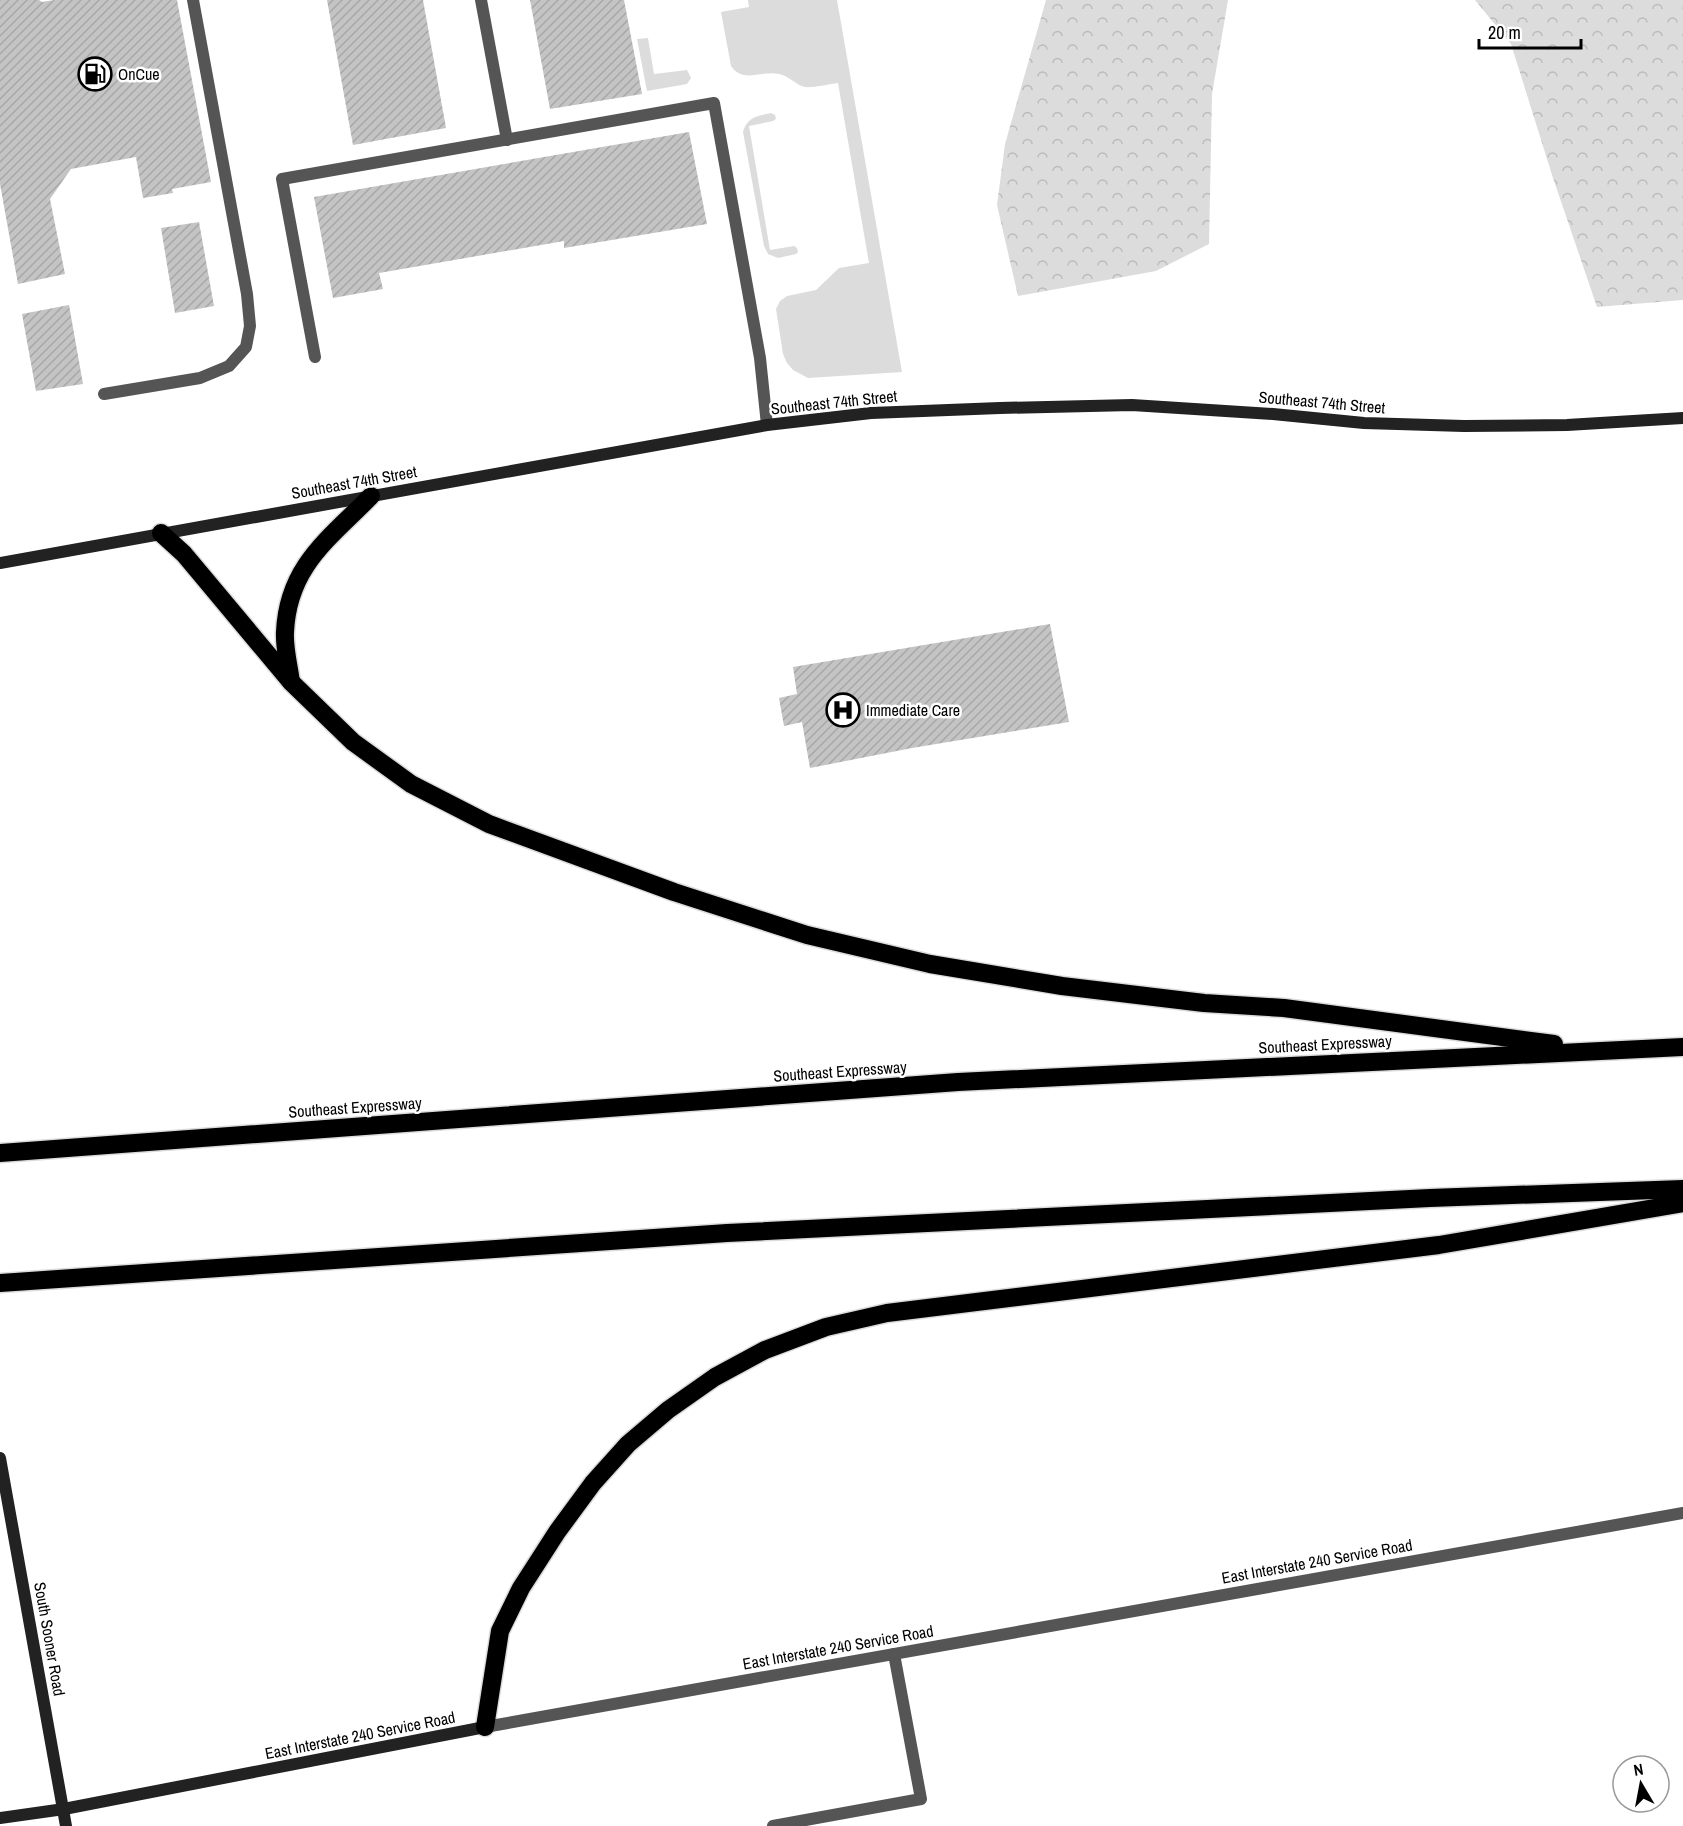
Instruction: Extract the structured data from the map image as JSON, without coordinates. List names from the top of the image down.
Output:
{
  "streets": {
    "highway": ["Southeast Expressway"],
    "main road": ["Southeast 74th Street", "East Interstate 240 Service Road", "South Sooner Road"]
  },
  "crossings": [
    ["East Interstate 240 Service Road", "South Sooner Road"]
  ],
  "places": {
    "fuel station": ["OnCue"],
    "hospital": ["Immediate Care"]
  },
  "scale_bar": "20 m",
  "north": "top"
}
